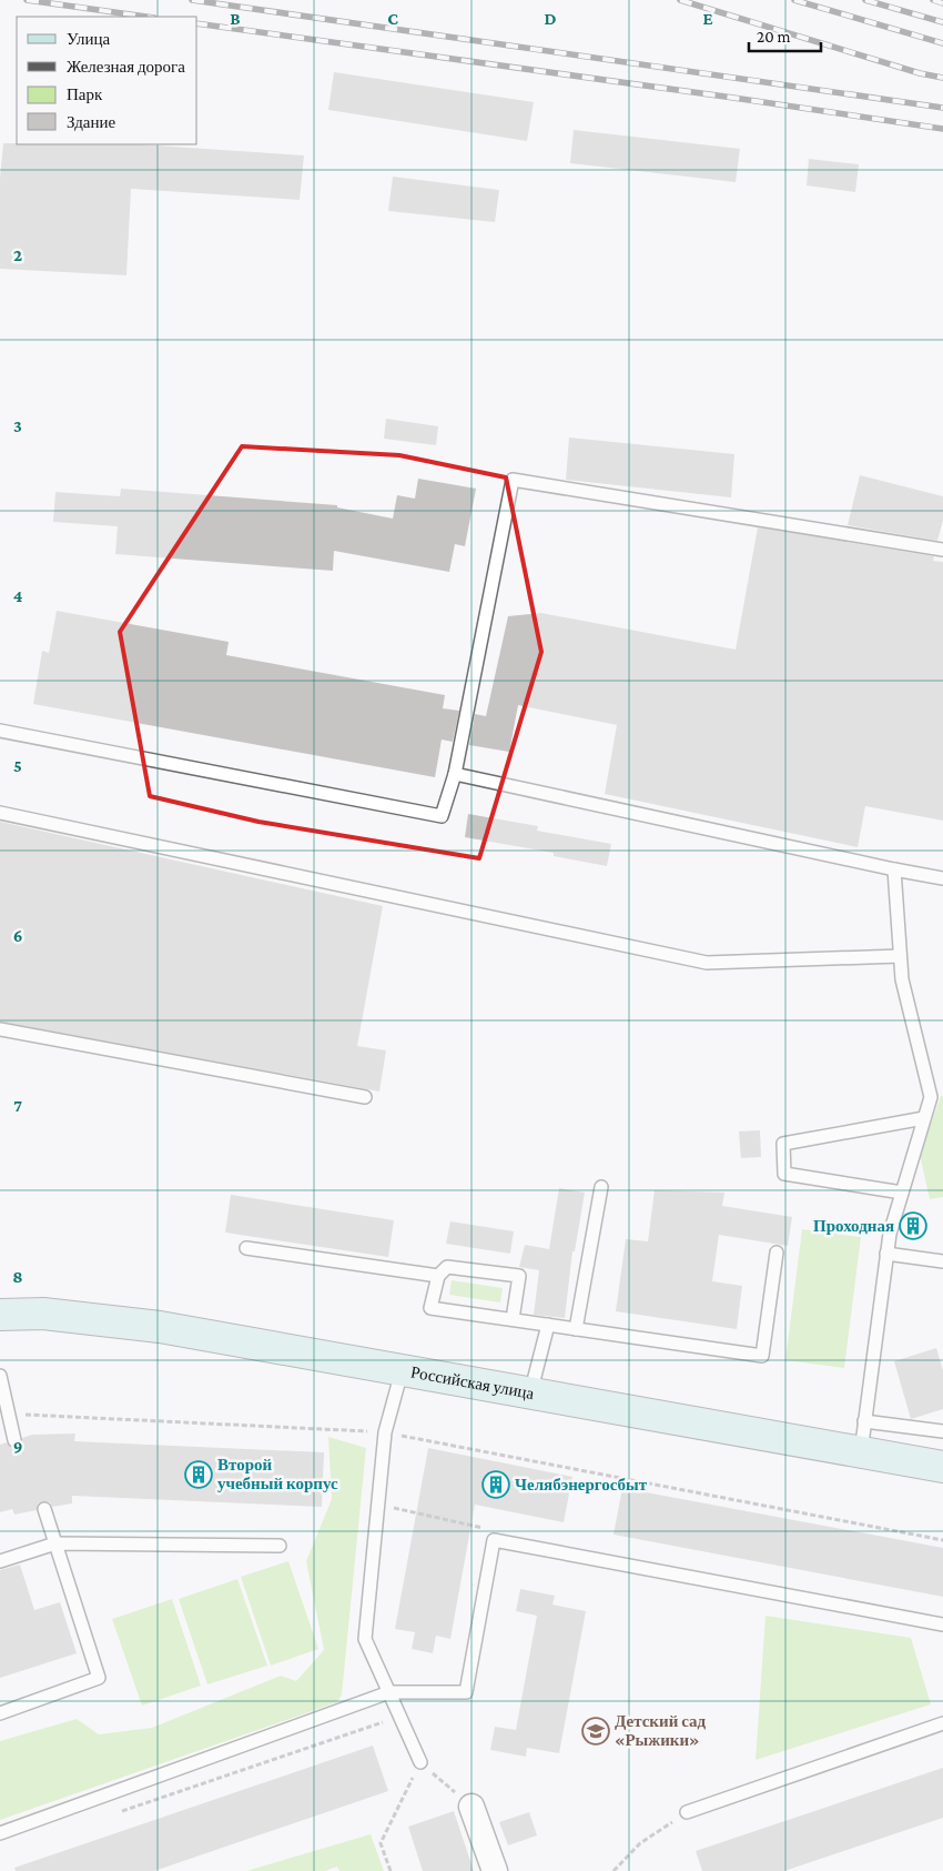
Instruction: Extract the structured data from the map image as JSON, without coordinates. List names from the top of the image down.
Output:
{
  "streets": {
    "main road": ["Российская улица"]
  },
  "places": {
    "building": ["Проходная", "Второй учебный корпус", "Челябэнергосбыт"],
    "school or university": ["Детский сад «Рыжики»"]
  },
  "legend": [
    "Улица",
    "Железная дорога",
    "Парк",
    "Здание"
  ],
  "scale_bar": "20 m",
  "grid": {
    "columns": [
      "B",
      "C",
      "D",
      "E"
    ],
    "rows": [
      "2",
      "3",
      "4",
      "5",
      "6",
      "7",
      "8",
      "9"
    ]
  }
}
